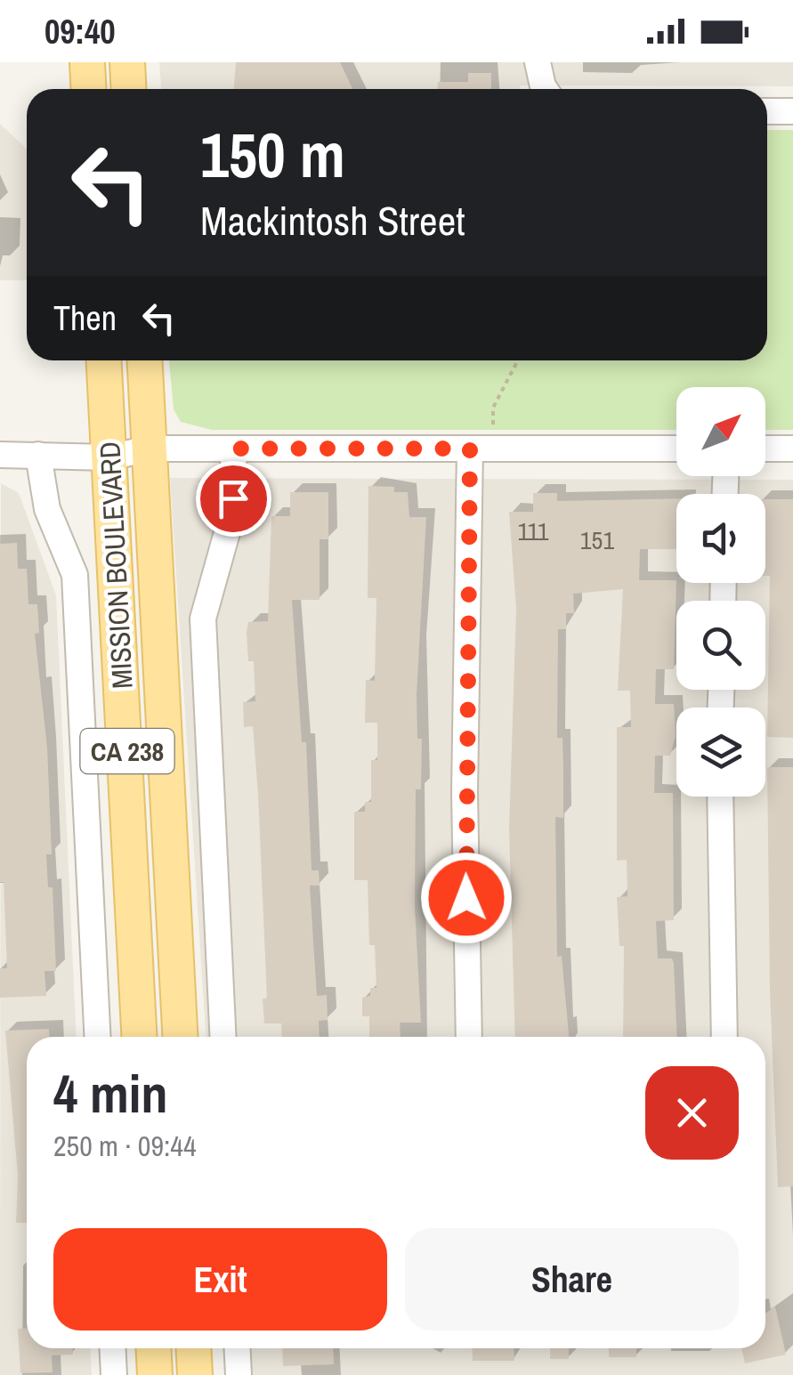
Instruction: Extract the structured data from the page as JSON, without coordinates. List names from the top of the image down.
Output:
{
  "streets": {
    "main road": ["MISSION BOULEVARD", "CA 238"]
  },
  "house_numbers": ["111", "151"],
  "north": "top right",
  "page": {
    "status": "09:40",
    "turn": ["150 m", "Mackintosh Street"],
    "then": "Then",
    "heading": ["4 min", "250 m · 09:44"],
    "buttons": ["Exit", "Share"]
  }
}
